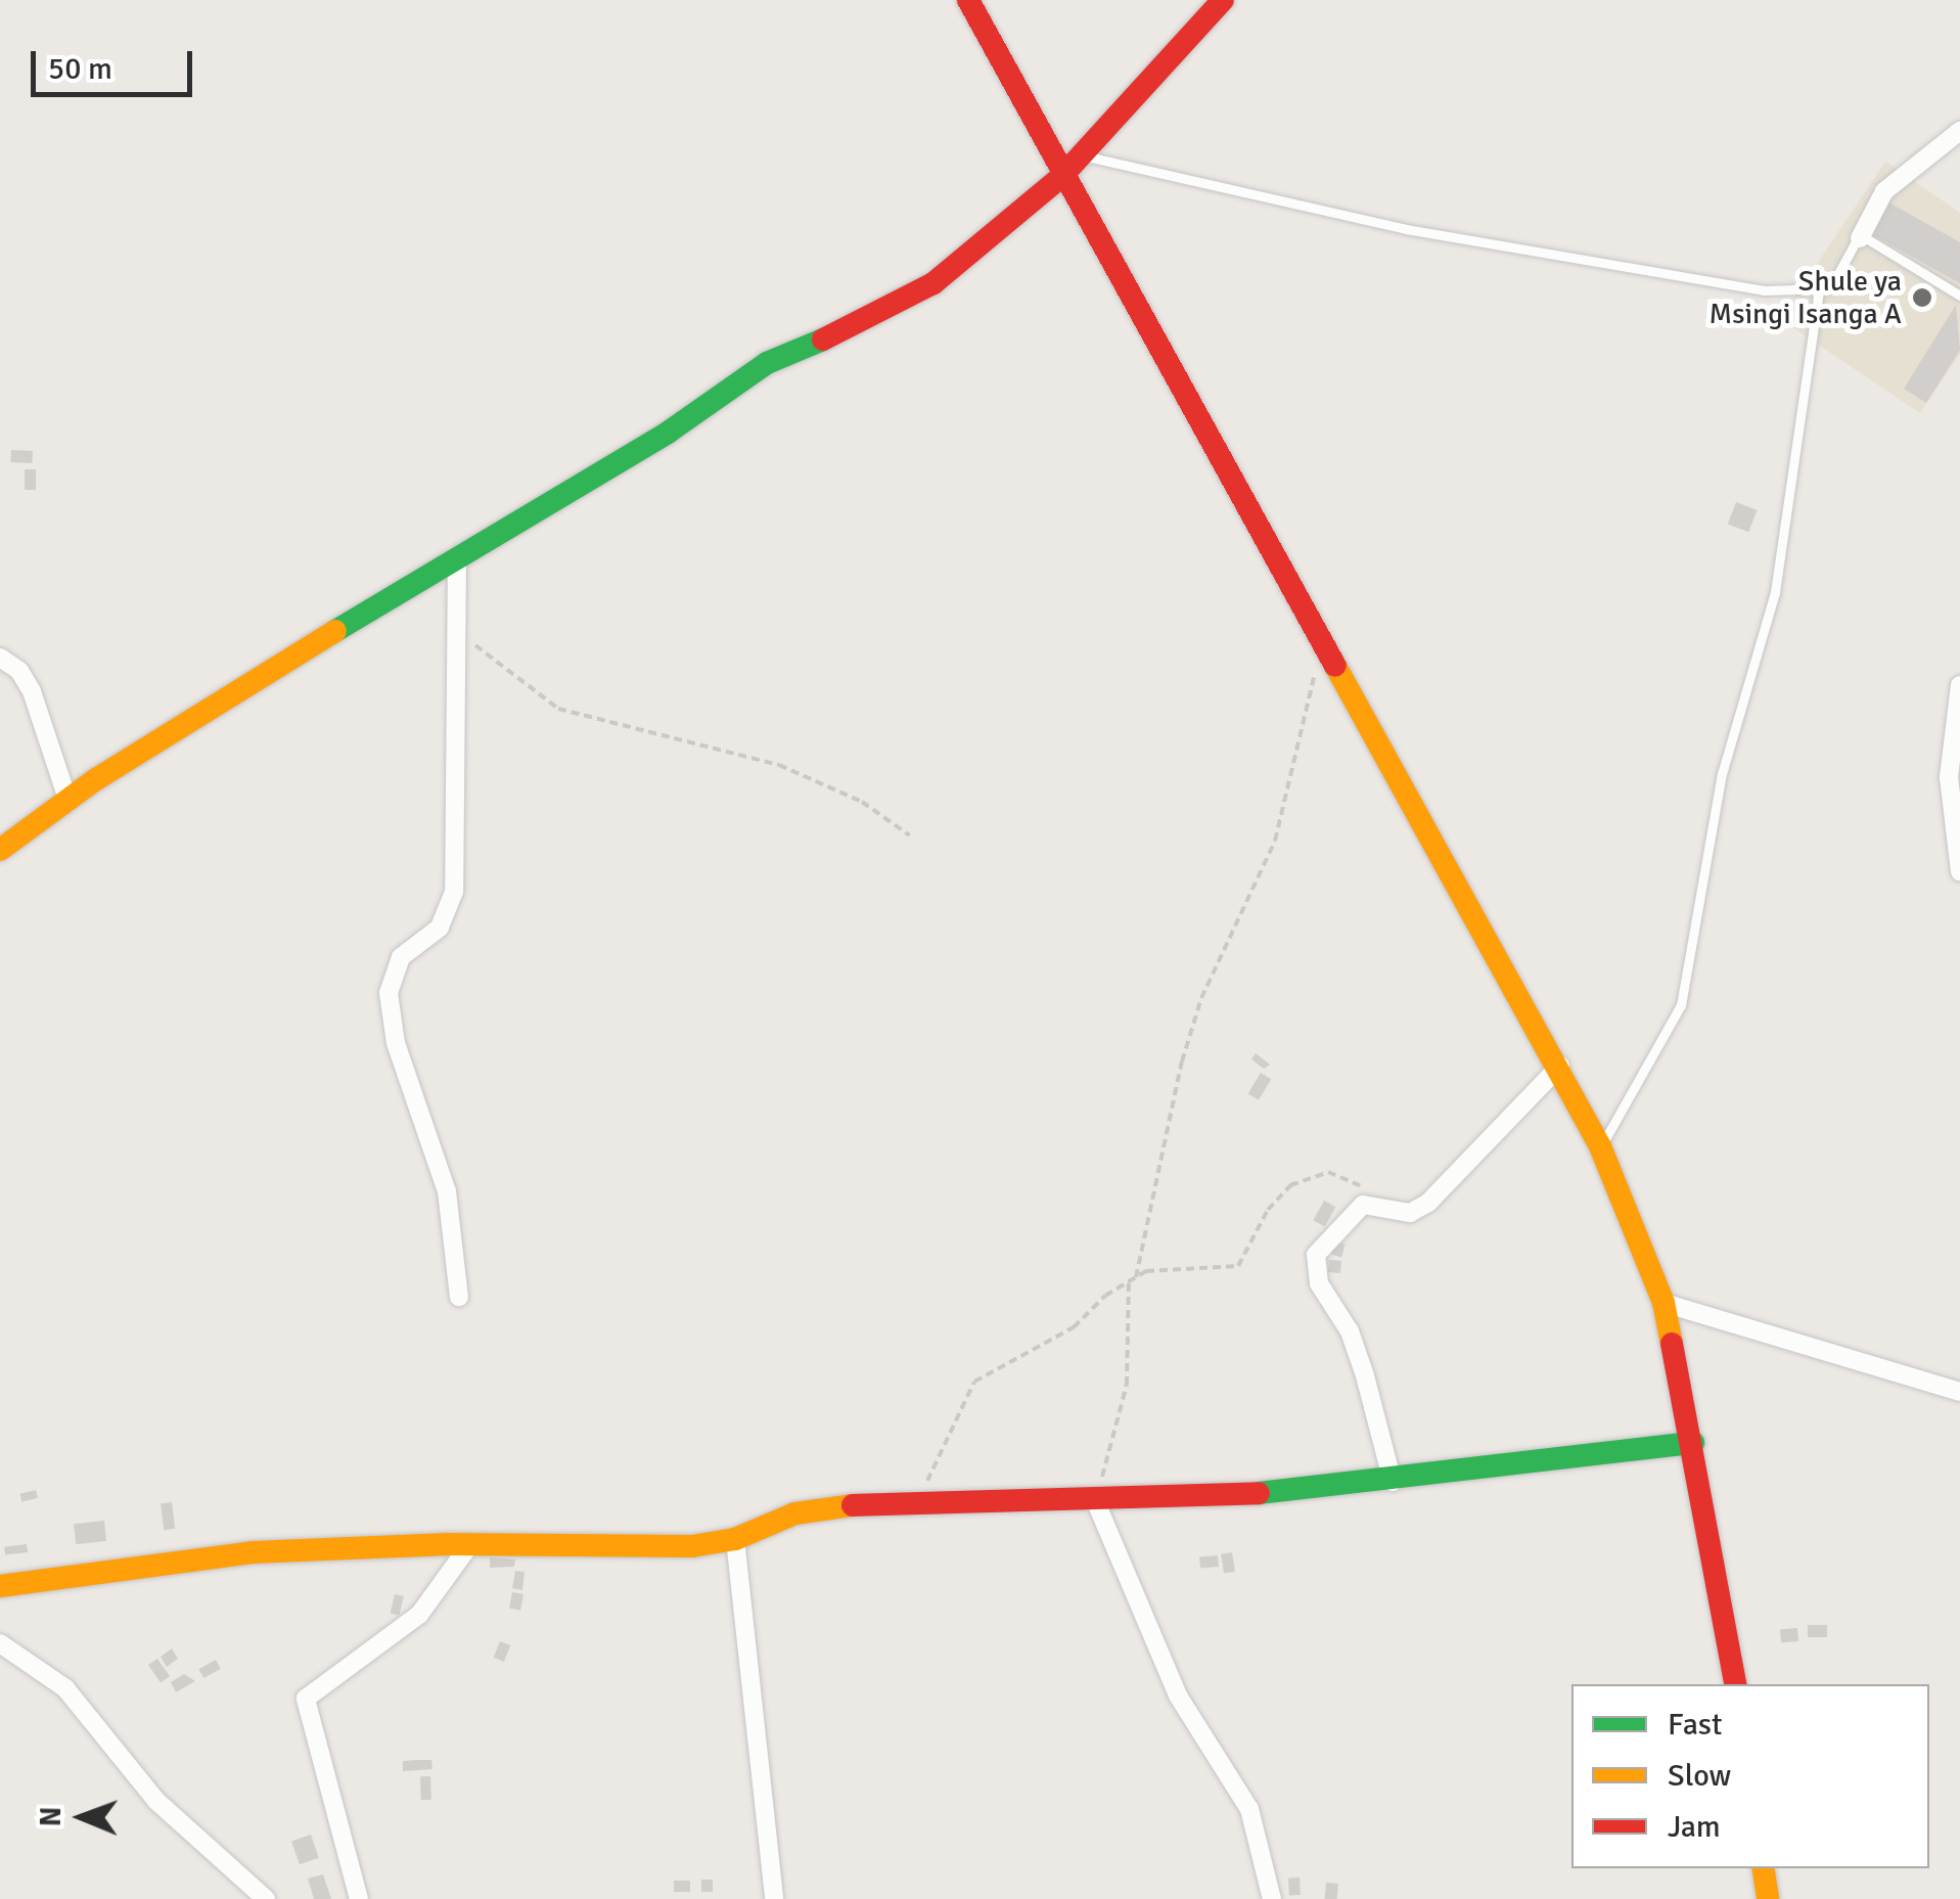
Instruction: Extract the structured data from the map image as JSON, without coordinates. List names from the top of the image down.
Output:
{
  "places": ["Shule ya Msingi Isanga A"],
  "legend": ["Fast", "Slow", "Jam"],
  "scale_bar": "50 m",
  "north": "left"
}
